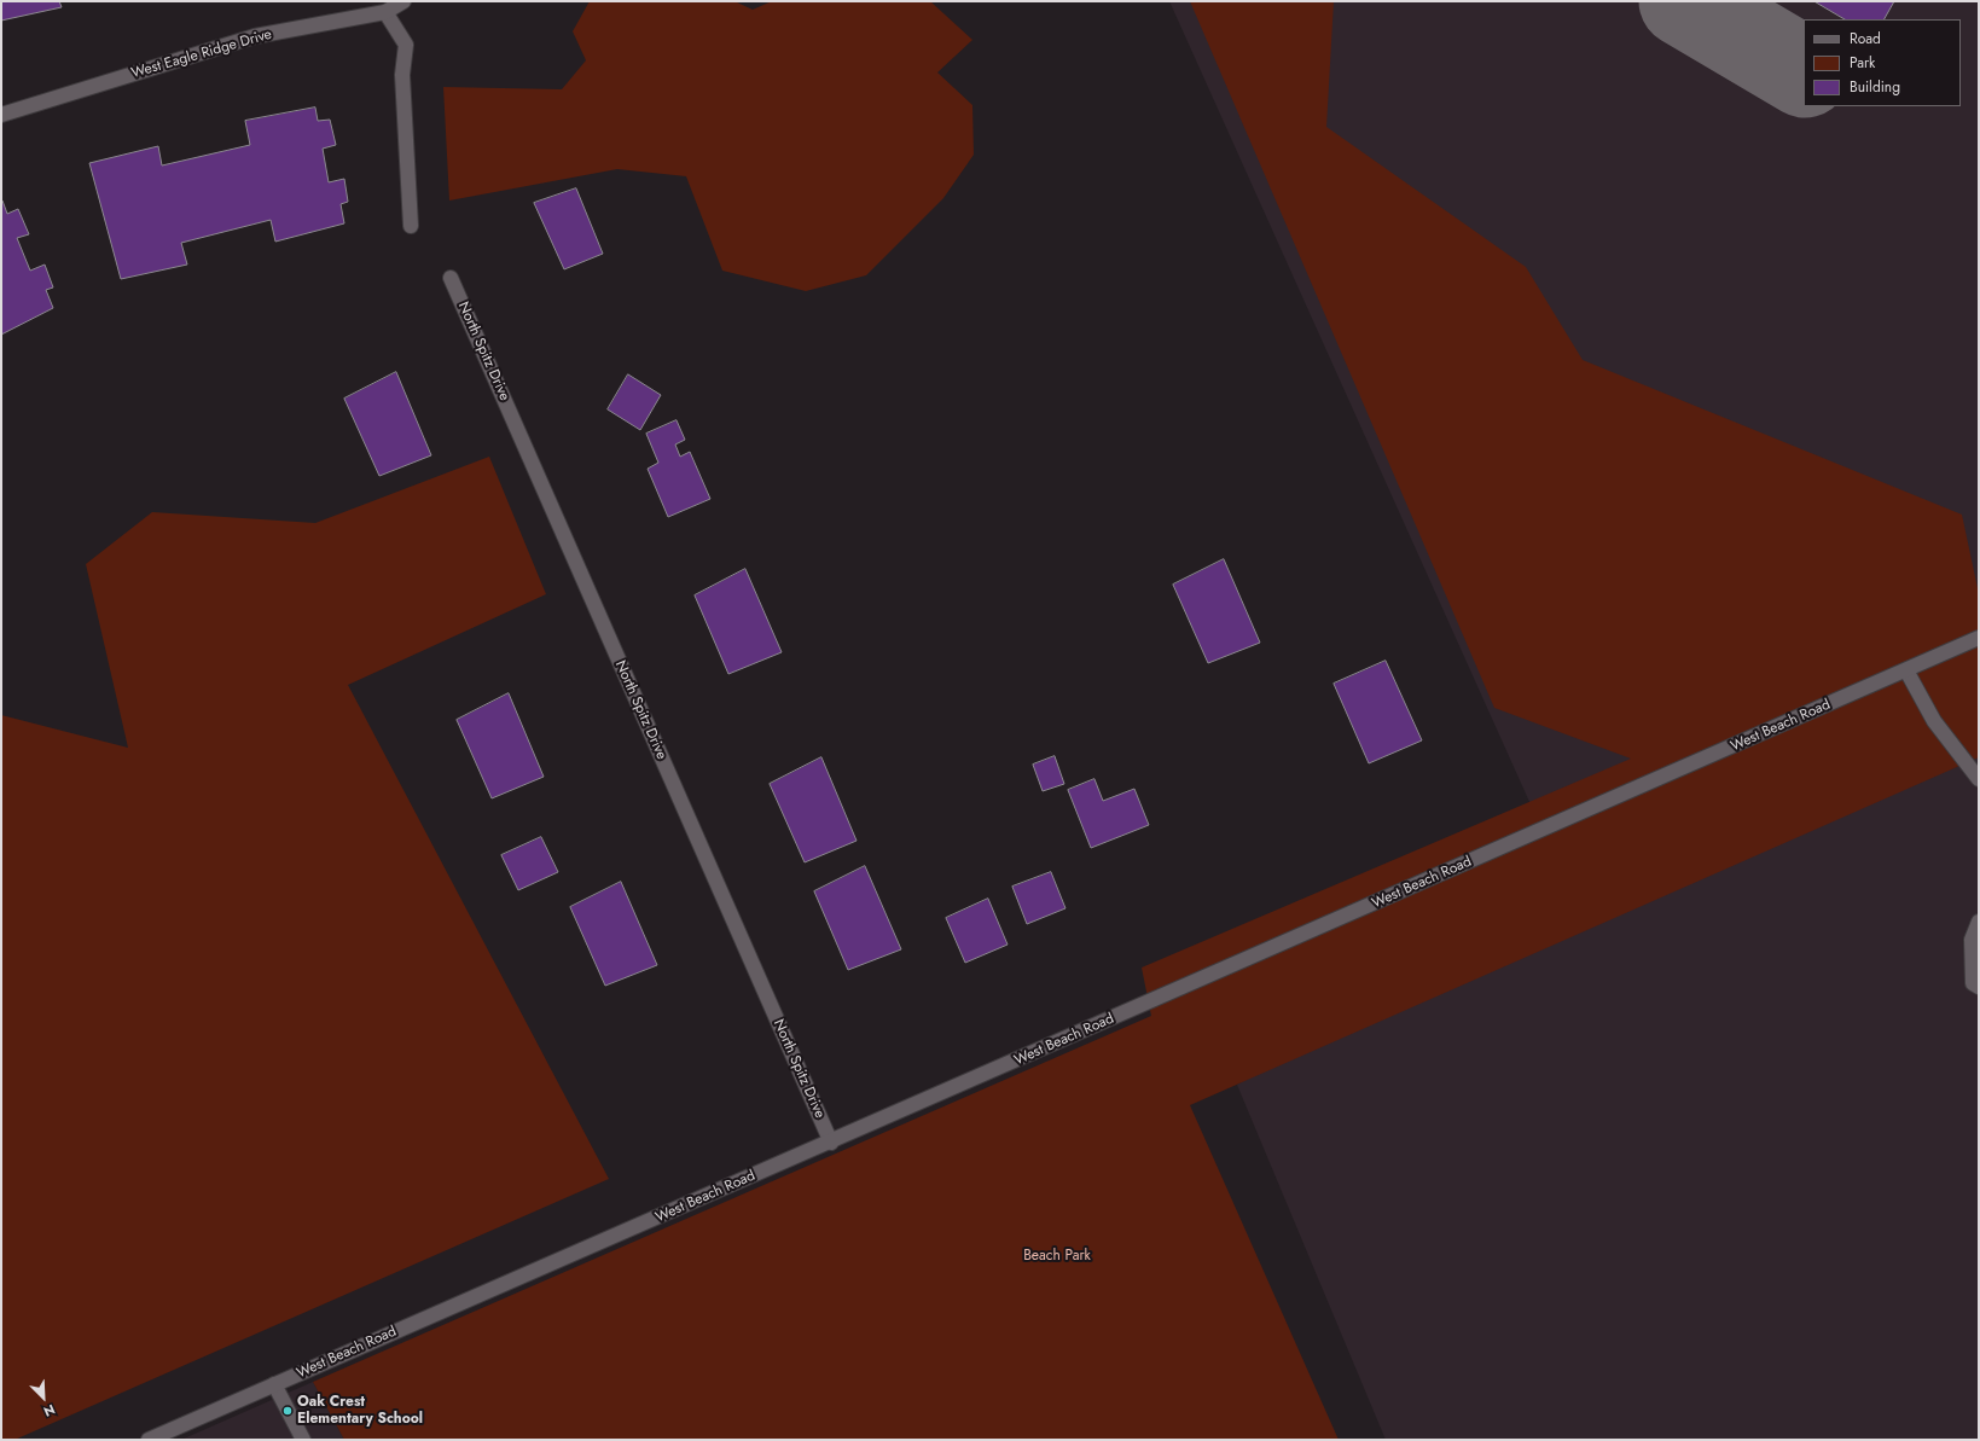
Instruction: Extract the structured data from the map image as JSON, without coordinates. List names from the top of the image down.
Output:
{
  "streets": {
    "street": ["West Eagle Ridge Drive", "North Spitz Drive", "West Beach Road"]
  },
  "crossings": [
    ["North Spitz Drive", "West Beach Road"]
  ],
  "parks": ["Beach Park"],
  "places": ["Oak Crest Elementary School"],
  "legend": ["Road", "Park", "Building"],
  "north": "bottom right"
}
